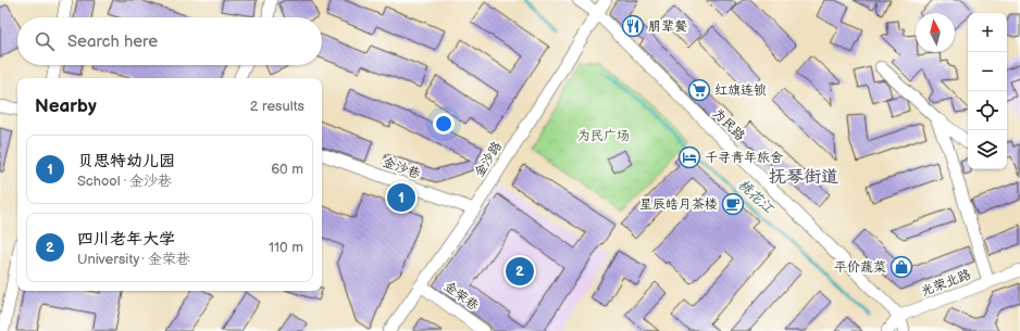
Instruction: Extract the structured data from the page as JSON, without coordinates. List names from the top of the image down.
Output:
{
  "streets": {
    "street": [
      "为民路",
      "金沙路",
      "金沙巷",
      "光荣北路",
      "金荣巷"
    ]
  },
  "crossings": [
    ["为民路", "金沙路"],
    ["为民路", "光荣北路"],
    ["金沙路", "金沙巷"],
    ["金沙路", "金荣巷"]
  ],
  "districts": ["抚琴街道"],
  "water": ["桃花江"],
  "parks": ["为民广场"],
  "places": {
    "restaurant": ["朋辈餐"],
    "supermarket": ["红旗连锁"],
    "hotel": ["千寻青年旅舍"],
    "cafe": ["星辰皓月茶楼"],
    "shop": ["平价蔬菜"]
  },
  "north": "top",
  "page": {
    "map_buttons": ["+", "−"],
    "search": "Search here",
    "heading": ["Nearby", "2 results"],
    "list": [
      {
        "mark": "1",
        "name": "贝思特幼儿园",
        "note": "School · 金沙巷",
        "value": "60 m"
      },
      {
        "mark": "2",
        "name": "四川老年大学",
        "note": "University · 金荣巷",
        "value": "110 m"
      }
    ],
    "pins": ["1", "2"]
  }
}
